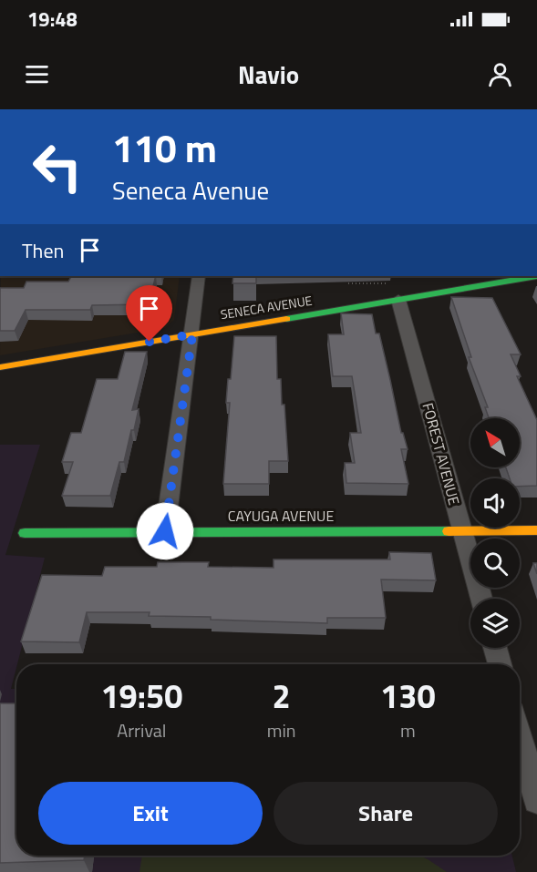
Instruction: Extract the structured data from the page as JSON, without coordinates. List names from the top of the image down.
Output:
{
  "streets": {
    "street": ["SENECA AVENUE", "FOREST AVENUE", "CAYUGA AVENUE"]
  },
  "crossings": [
    ["SENECA AVENUE", "FOREST AVENUE"],
    ["FOREST AVENUE", "CAYUGA AVENUE"]
  ],
  "north": "top left",
  "page": {
    "status": "19:48",
    "header": "Navio",
    "turn": ["110 m", "Seneca Avenue"],
    "then": "Then",
    "eta": [
      "19:50",
      "Arrival",
      "2",
      "min",
      "130",
      "m"
    ],
    "buttons": ["Exit", "Share"]
  }
}
